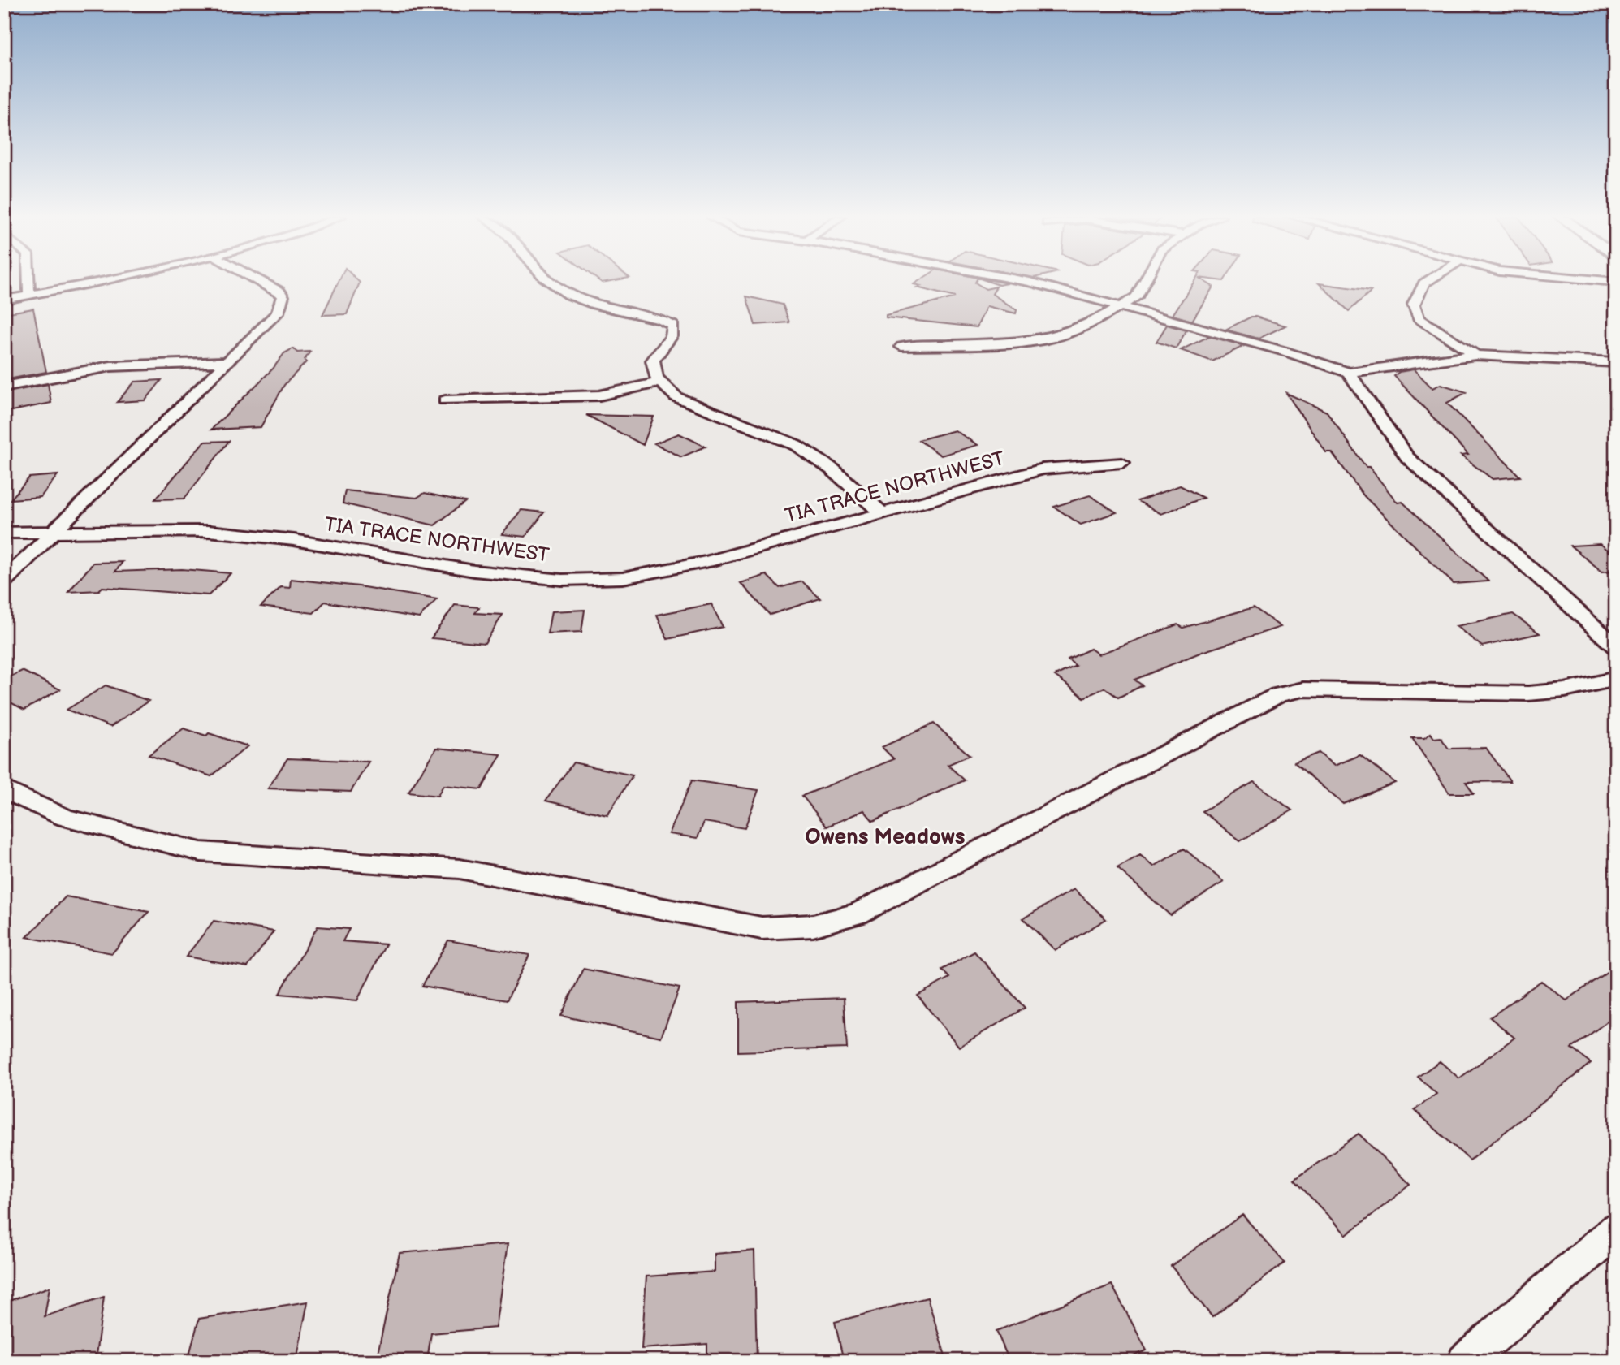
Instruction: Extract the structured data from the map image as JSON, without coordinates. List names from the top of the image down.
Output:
{
  "streets": {
    "street": ["TIA TRACE NORTHWEST"]
  },
  "districts": ["Owens Meadows"]
}
